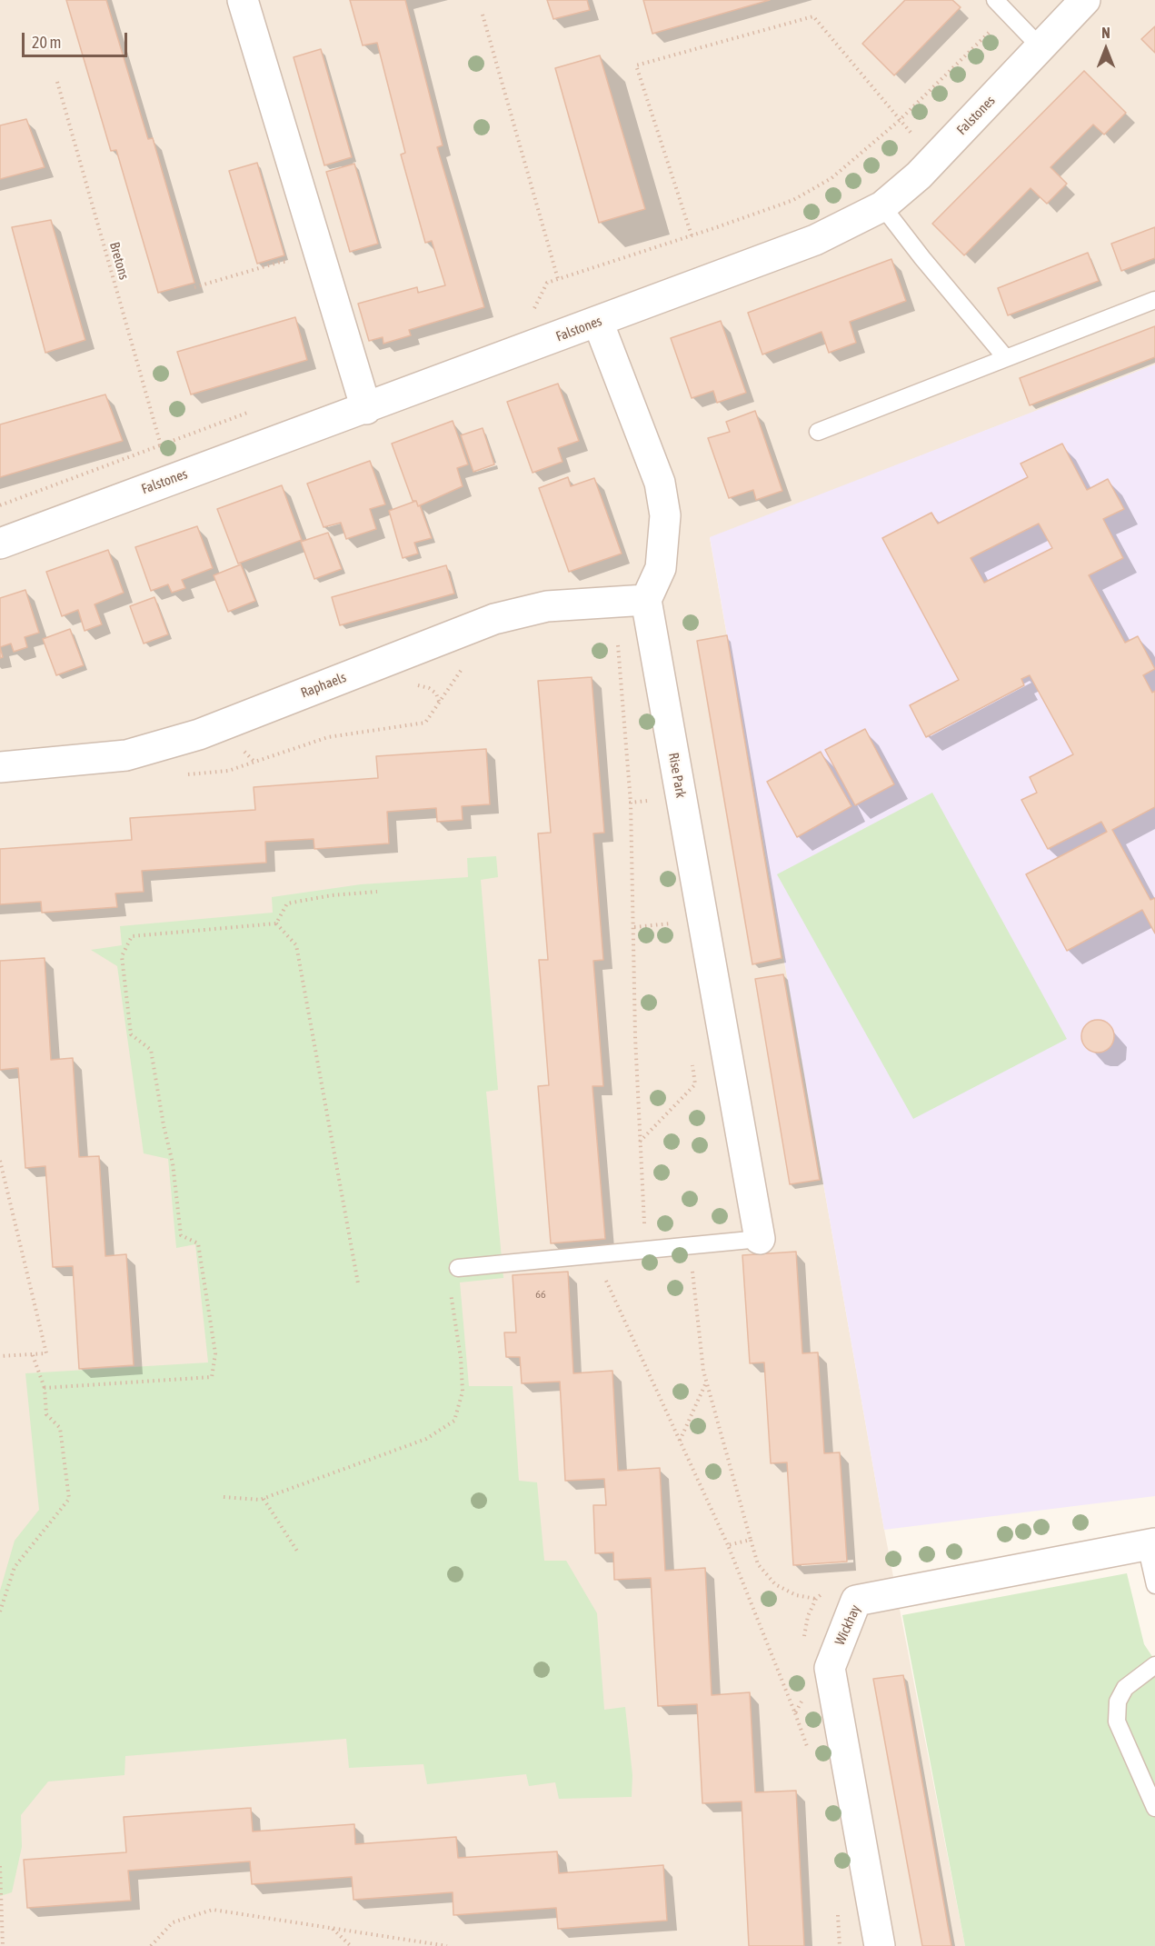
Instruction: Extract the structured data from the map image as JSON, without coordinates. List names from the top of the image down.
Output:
{
  "streets": {
    "street": [
      "Falstones",
      "Raphaels",
      "Rise Park",
      "Wickhay"
    ],
    "path": ["Bretons"]
  },
  "crossings": [
    ["Raphaels", "Rise Park"]
  ],
  "house_numbers": ["66"],
  "scale_bar": "20 m",
  "north": "top"
}
